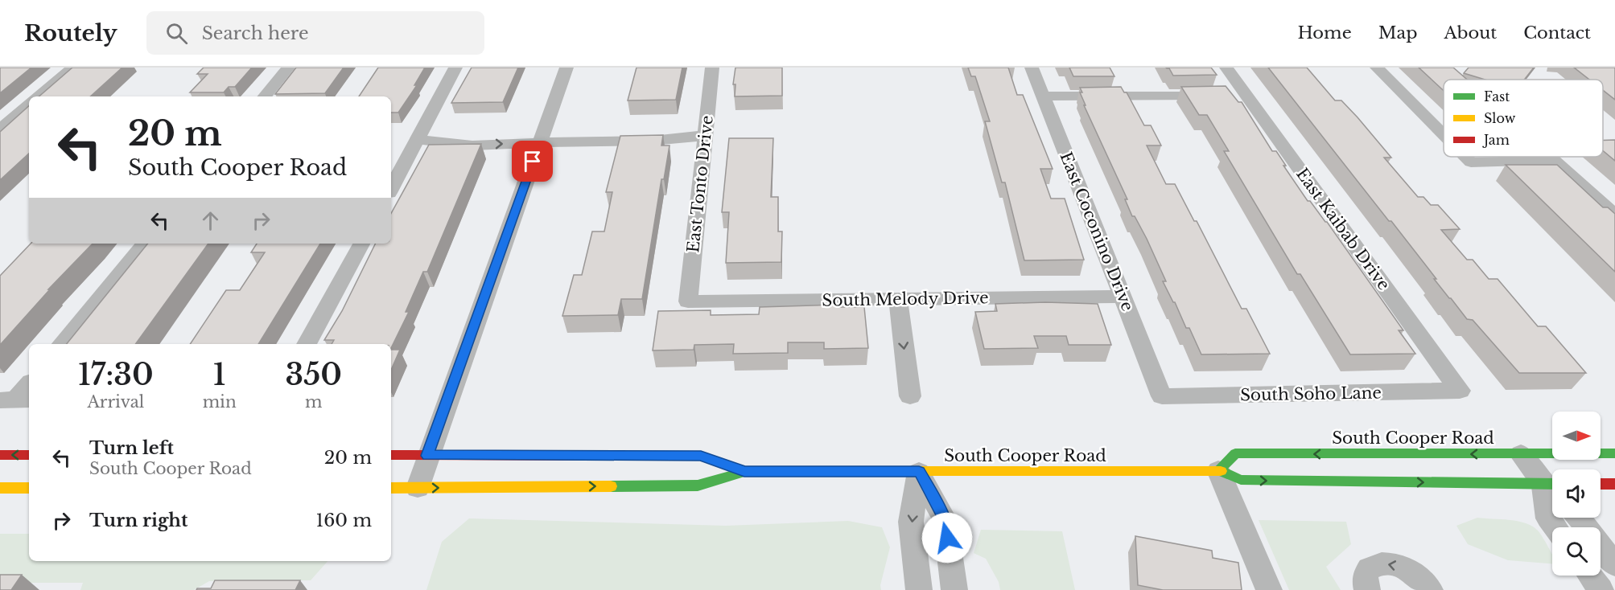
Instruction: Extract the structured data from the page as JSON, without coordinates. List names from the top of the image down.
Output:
{
  "streets": {
    "main road": ["South Cooper Road"],
    "street": [
      "East Tonto Drive",
      "East Kaibab Drive",
      "East Coconino Drive",
      "South Melody Drive",
      "South Soho Lane"
    ]
  },
  "crossings": [
    ["East Tonto Drive", "South Melody Drive"],
    ["East Kaibab Drive", "South Soho Lane"],
    ["East Coconino Drive", "South Melody Drive"],
    ["East Coconino Drive", "South Soho Lane"]
  ],
  "legend": ["Fast", "Slow", "Jam"],
  "north": "right",
  "page": {
    "header": "Routely",
    "search": "Search here",
    "nav": [
      "Home",
      "Map",
      "About",
      "Contact"
    ],
    "turn": ["20 m", "South Cooper Road"],
    "eta": [
      "17:30",
      "Arrival",
      "1",
      "min",
      "350",
      "m"
    ],
    "list": [
      {
        "name": "Turn left",
        "note": "South Cooper Road",
        "value": "20 m"
      },
      {
        "name": "Turn right",
        "value": "160 m"
      }
    ]
  }
}
